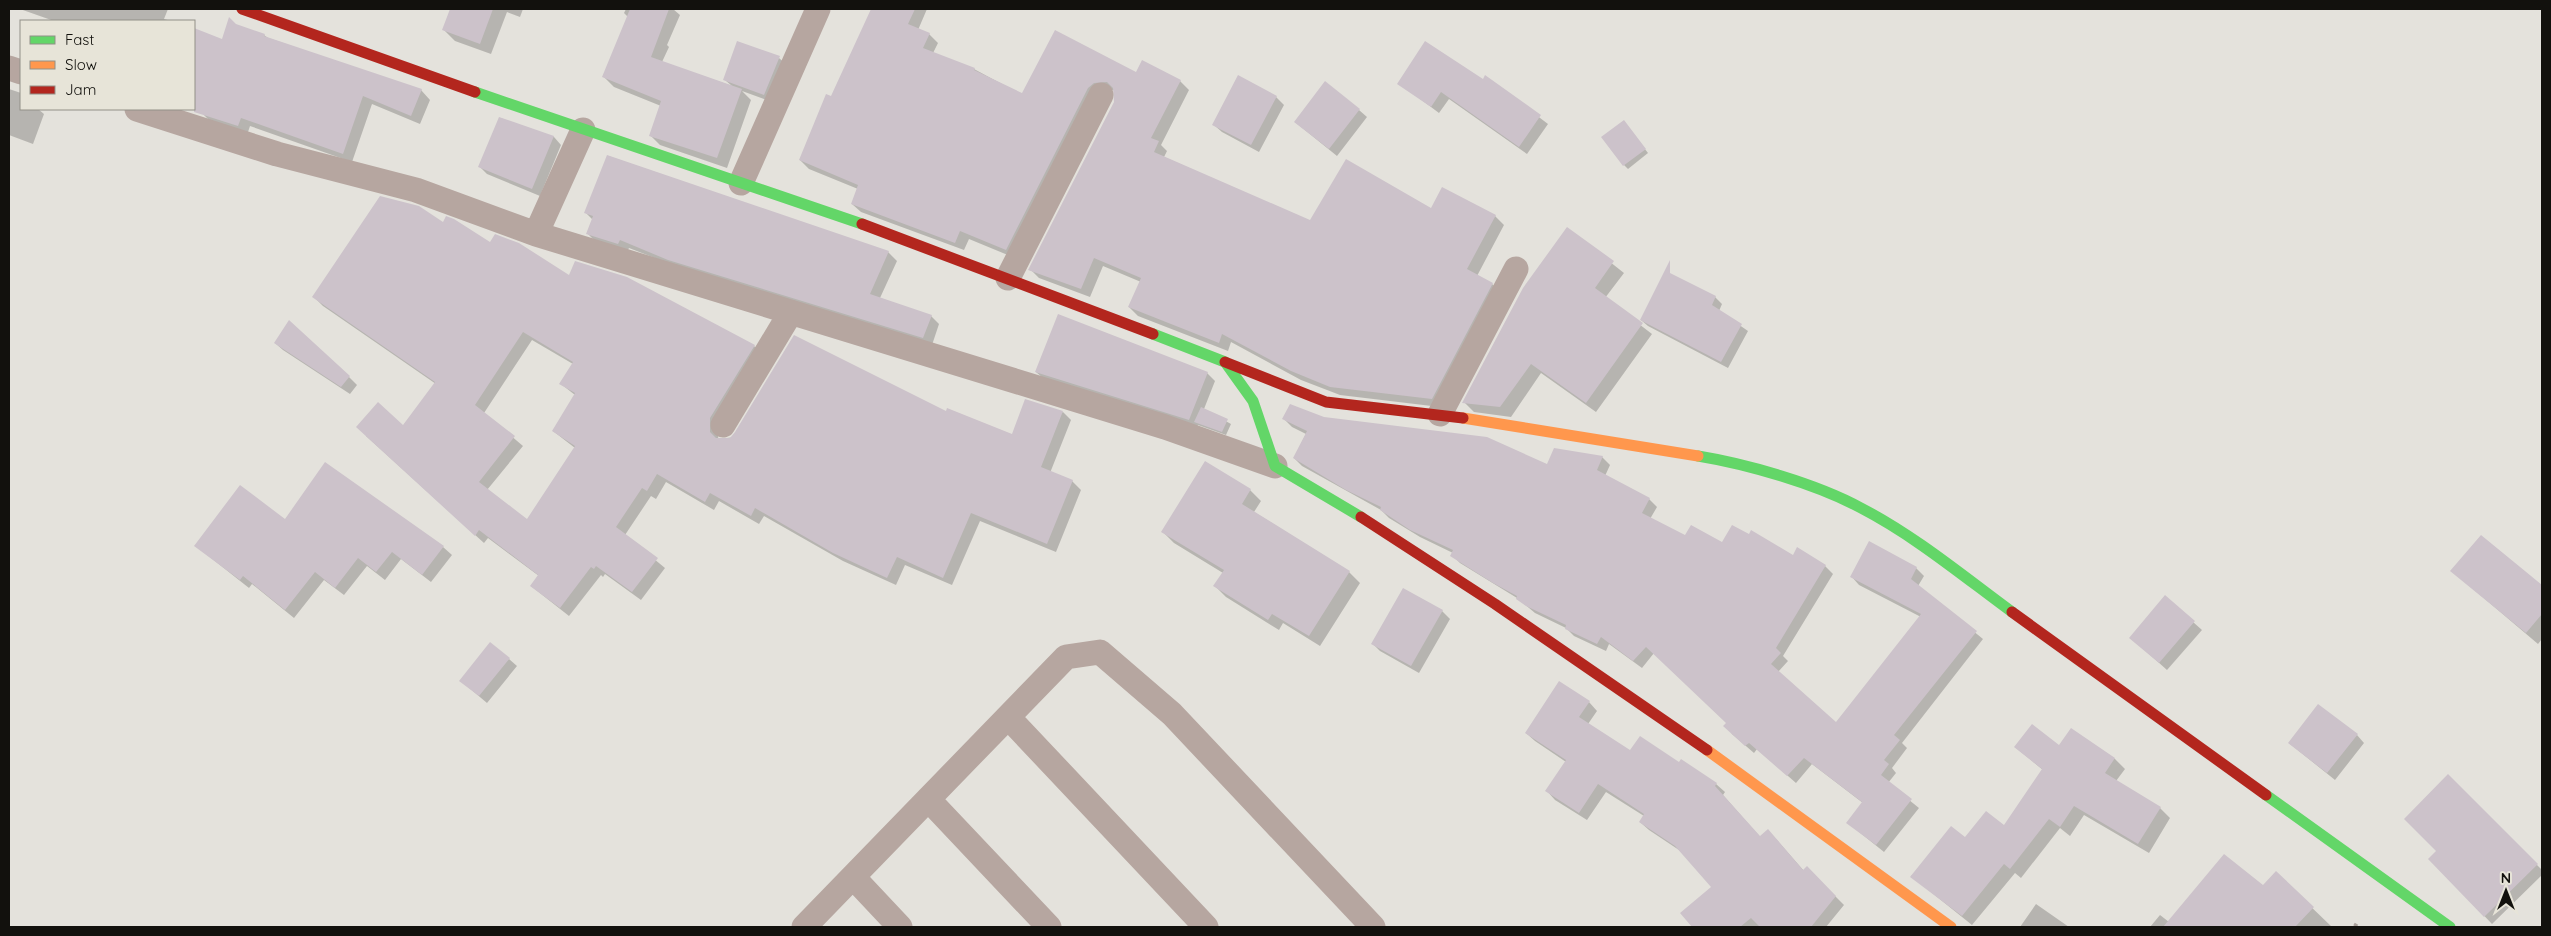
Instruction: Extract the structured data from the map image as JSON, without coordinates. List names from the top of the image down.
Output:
{
  "legend": ["Fast", "Slow", "Jam"],
  "north": "top"
}
